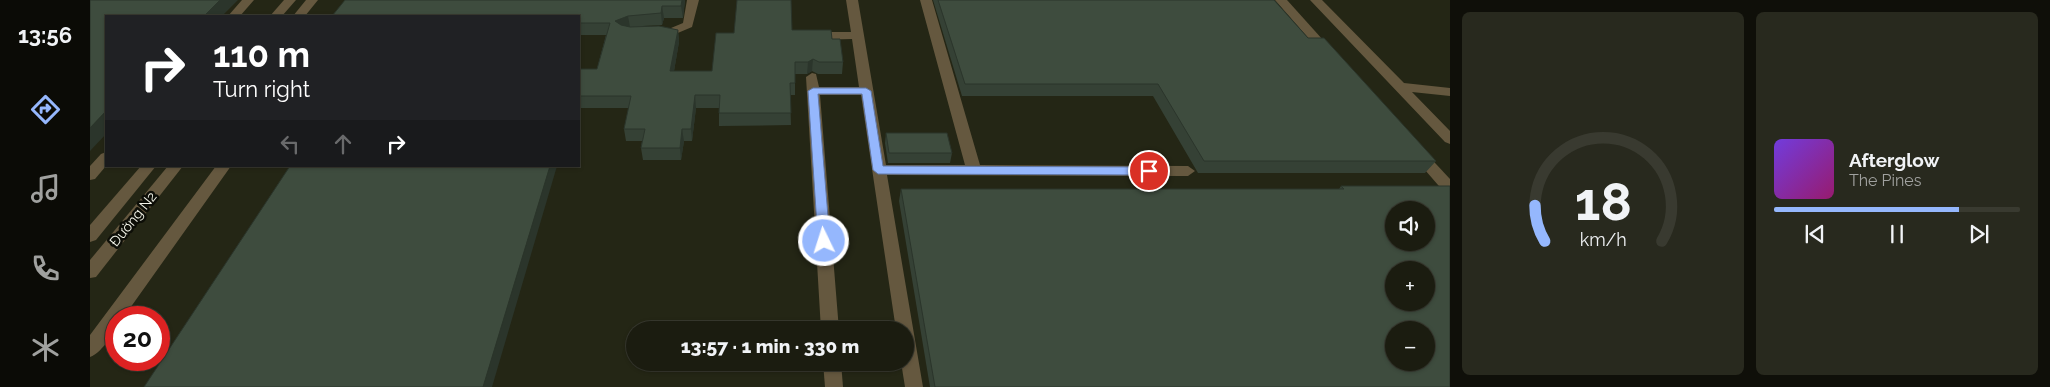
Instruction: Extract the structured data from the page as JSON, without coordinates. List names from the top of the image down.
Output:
{
  "streets": {
    "street": ["Đường N2"]
  },
  "page": {
    "tabs": "13:56",
    "turn": ["110 m", "Turn right"],
    "song": ["Afterglow", "The Pines"],
    "map_buttons": ["+", "−"],
    "limit": "20",
    "trip": "13:57 · 1 min · 330 m",
    "gauge": ["18", "km/h"]
  }
}
